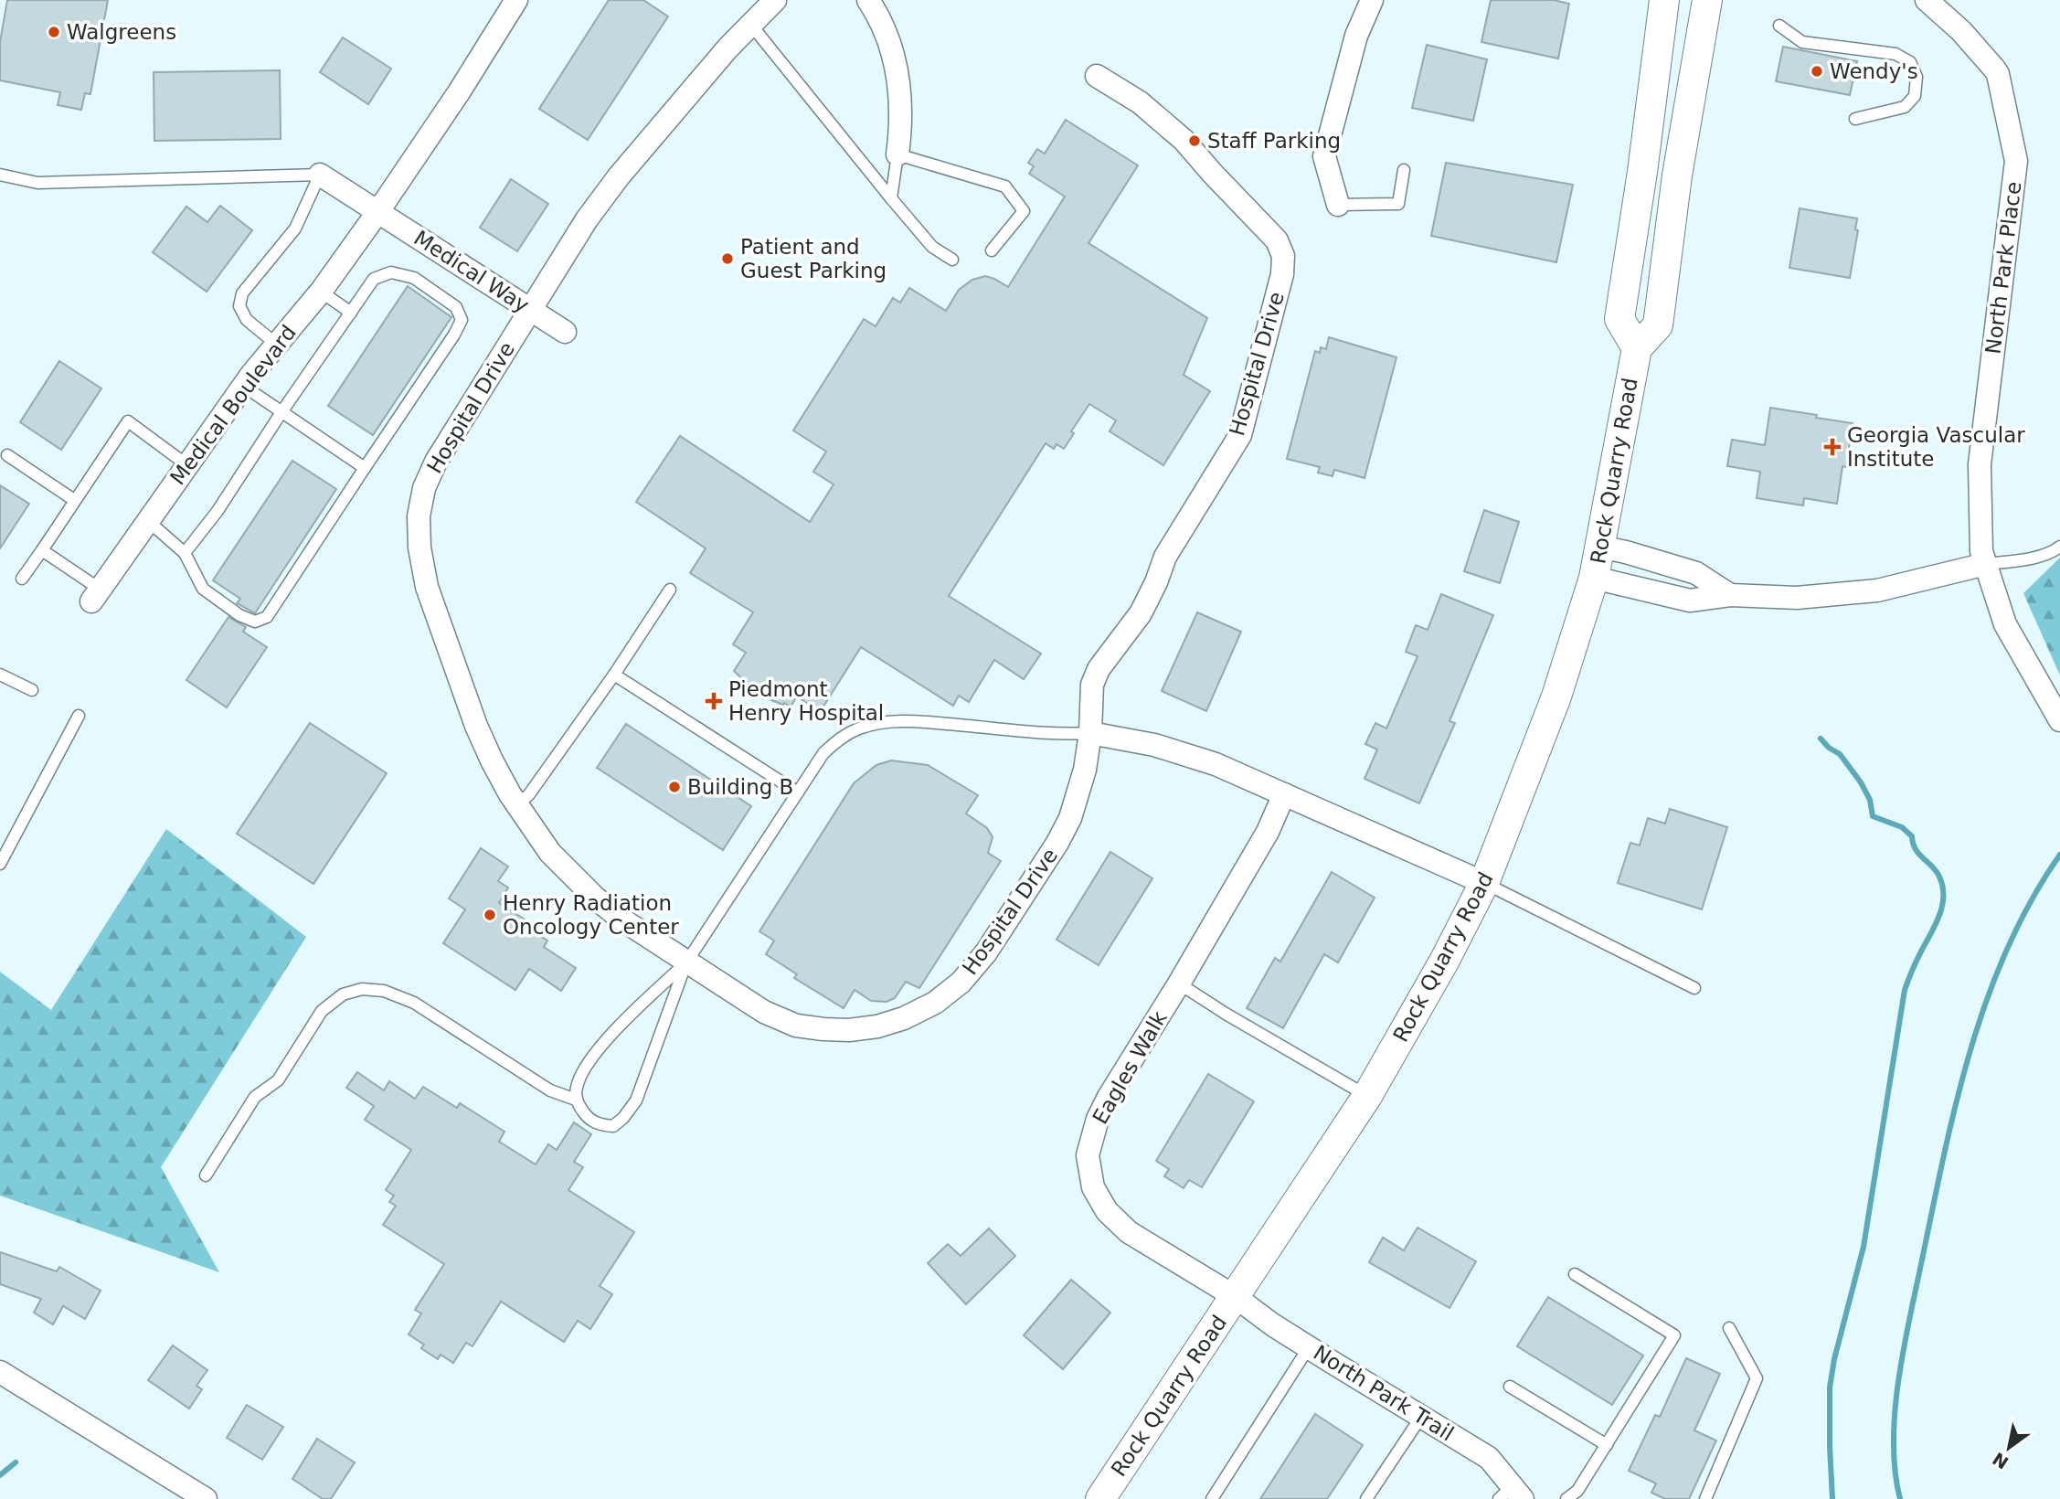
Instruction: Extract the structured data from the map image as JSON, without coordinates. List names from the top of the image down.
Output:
{
  "streets": {
    "street": [
      "North Park Place",
      "Medical Way",
      "Hospital Drive",
      "Medical Boulevard",
      "Rock Quarry Road",
      "Eagles Walk",
      "North Park Trail"
    ]
  },
  "crossings": [
    ["Medical Way", "Hospital Drive"],
    ["Medical Way", "Medical Boulevard"],
    ["Rock Quarry Road", "Eagles Walk"],
    ["Rock Quarry Road", "North Park Trail"],
    ["Eagles Walk", "North Park Trail"]
  ],
  "places": {
    "other": [
      "Walgreens",
      "Wendy's",
      "Staff Parking",
      "Patient and Guest Parking",
      "Building B",
      "Henry Radiation Oncology Center"
    ],
    "health": ["Georgia Vascular Institute", "Piedmont Henry Hospital"]
  },
  "north": "bottom left"
}
